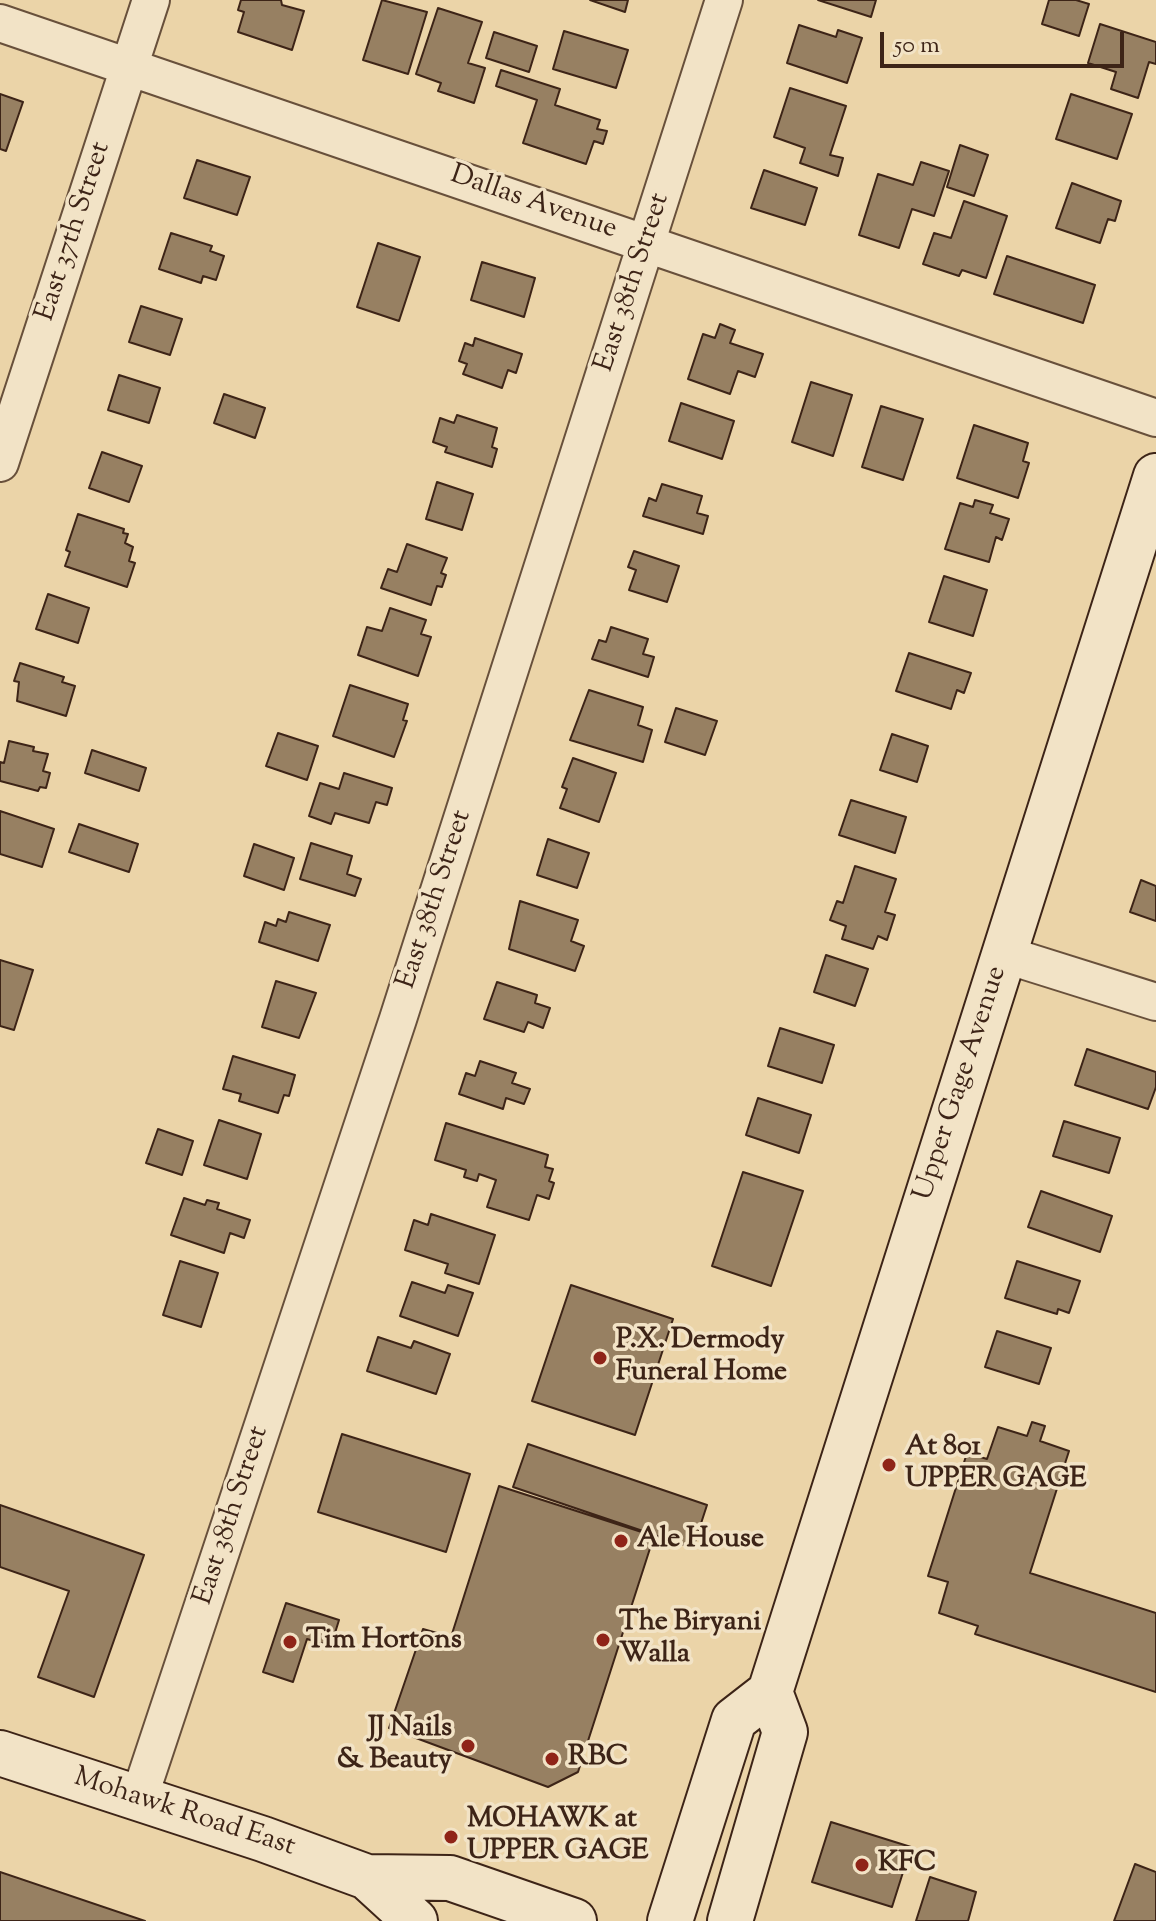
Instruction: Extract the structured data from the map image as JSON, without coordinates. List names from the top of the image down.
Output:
{
  "streets": {
    "main road": ["Upper Gage Avenue", "Mohawk Road East"],
    "street": ["Dallas Avenue", "East 37th Street", "East 38th Street"]
  },
  "crossings": [
    ["Dallas Avenue", "East 37th Street"],
    ["Dallas Avenue", "East 38th Street"],
    ["East 38th Street", "Mohawk Road East"]
  ],
  "places": [
    "P.X. Dermody Funeral Home",
    "At 801 UPPER GAGE",
    "Ale House",
    "The Biryani Walla",
    "Tim Hortons",
    "JJ Nails & Beauty",
    "RBC",
    "MOHAWK at UPPER GAGE",
    "KFC"
  ],
  "scale_bar": "50 m"
}
